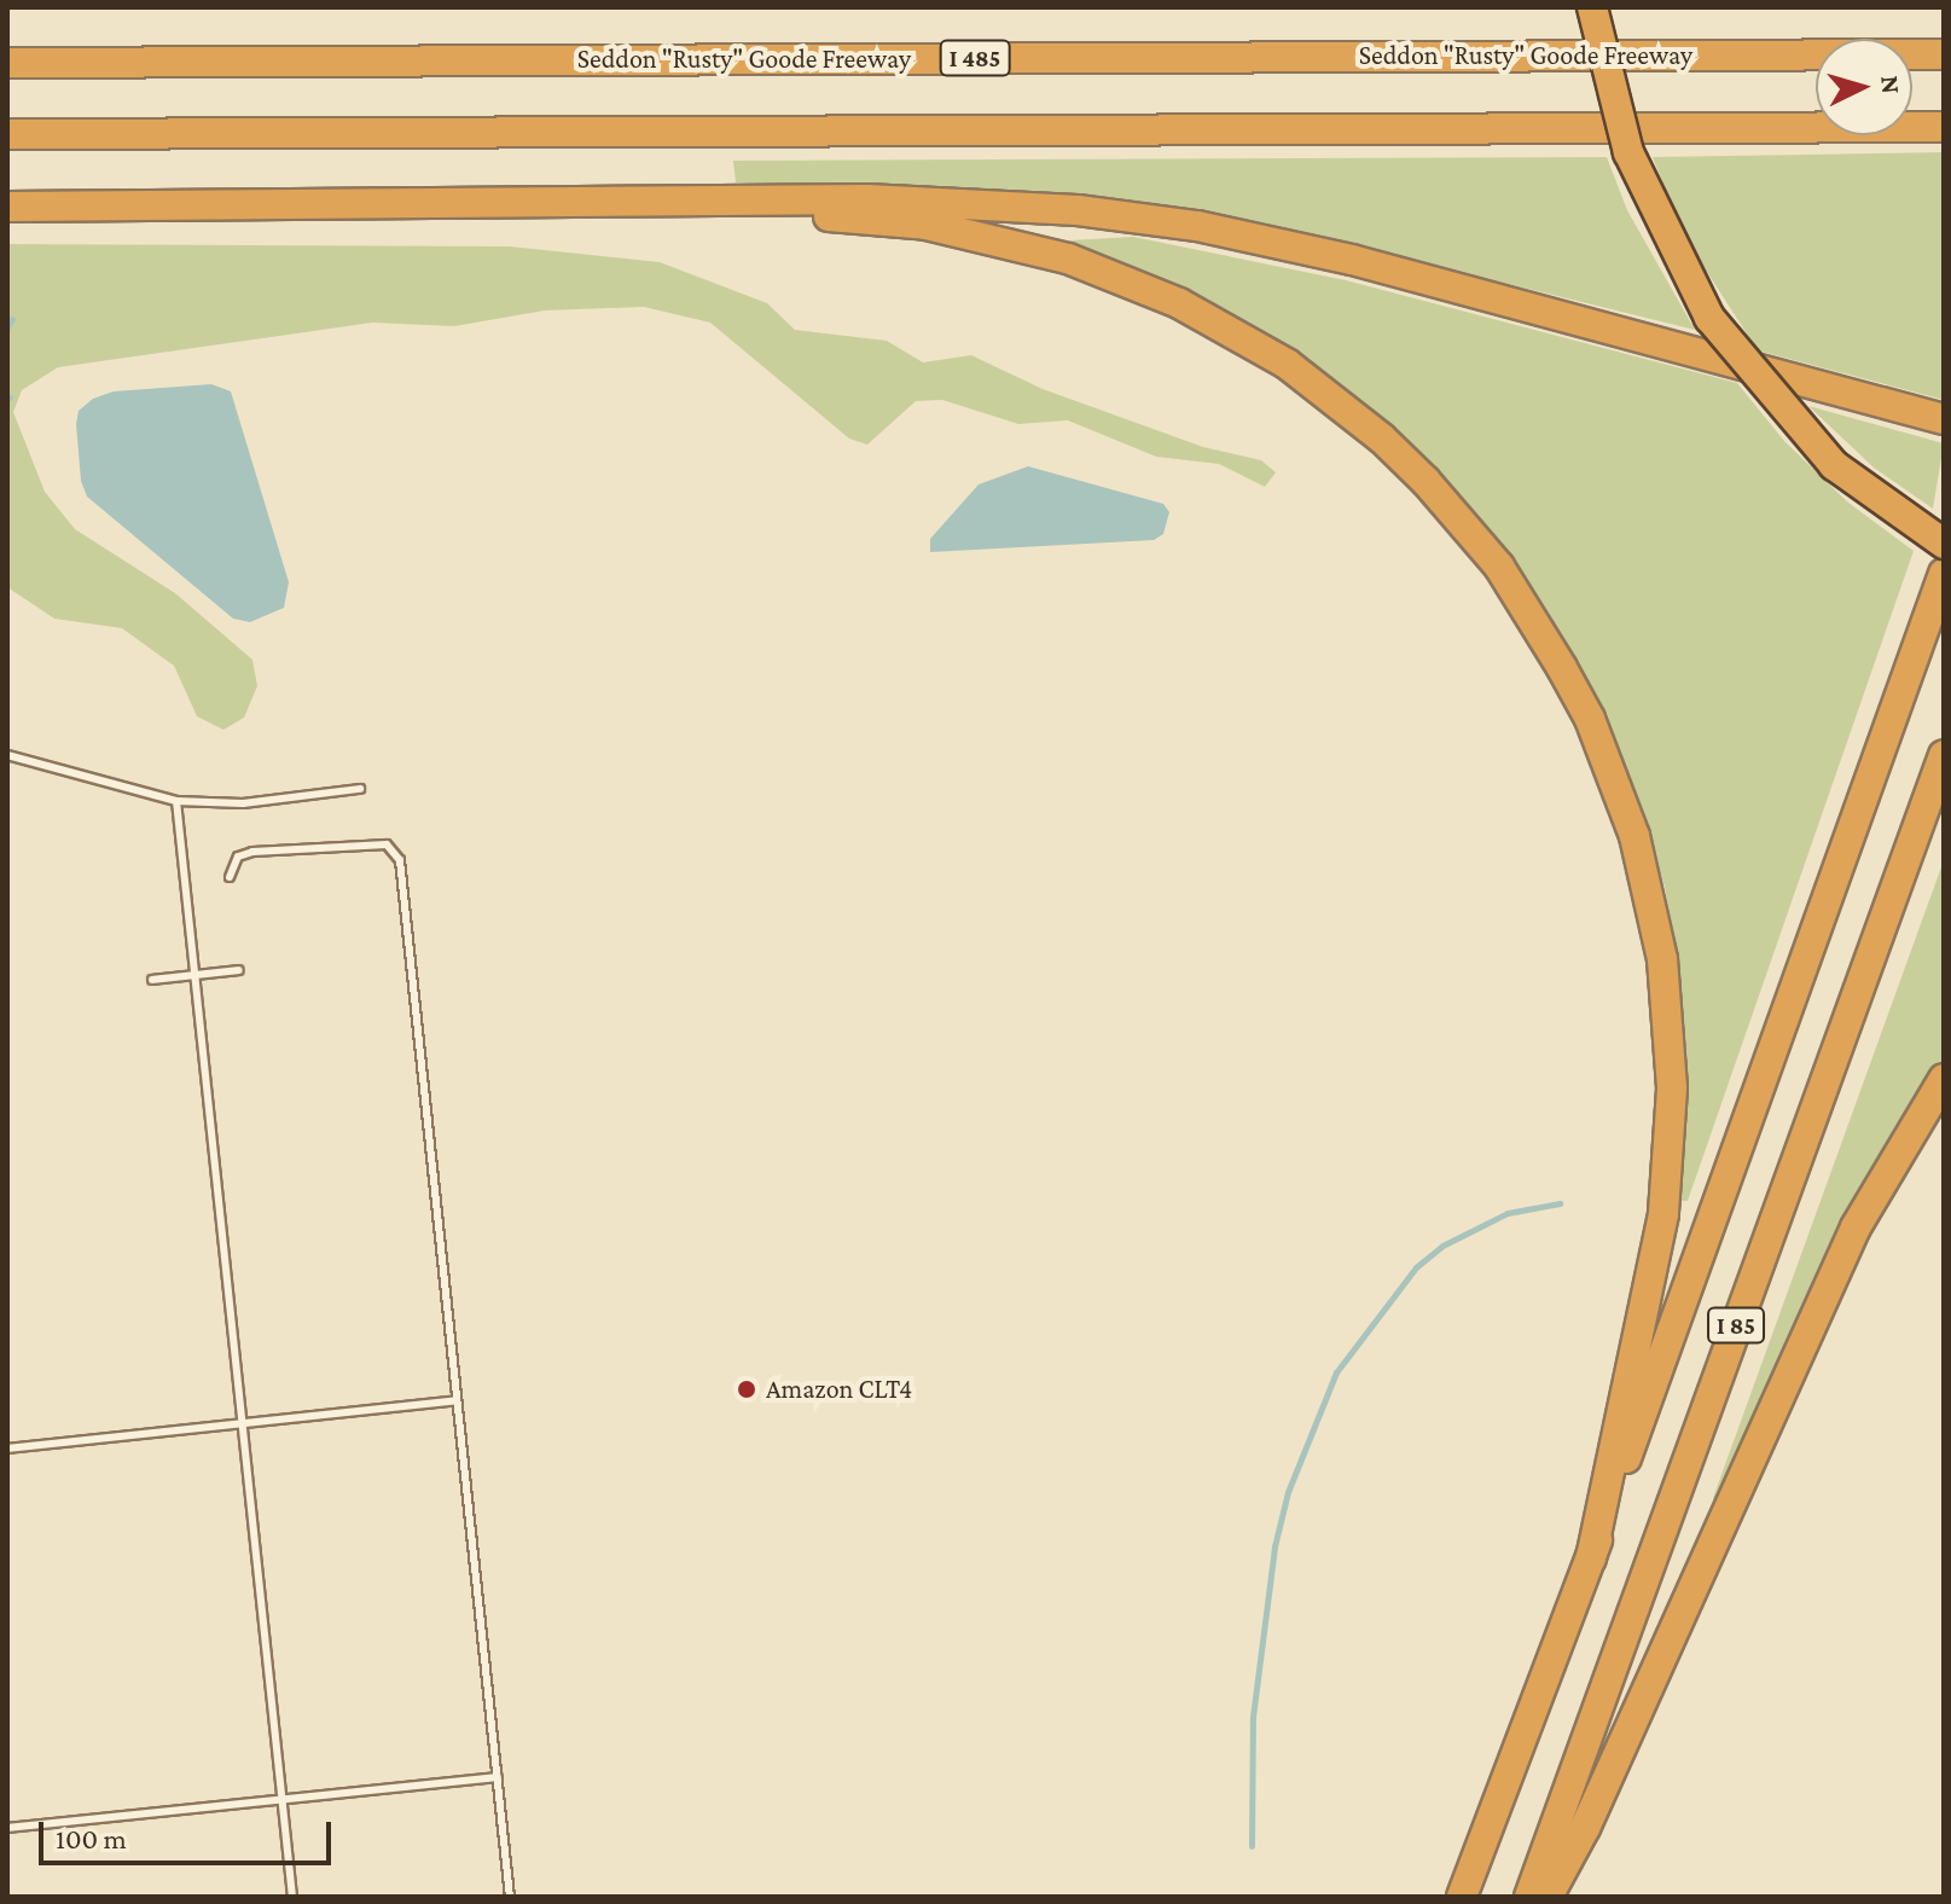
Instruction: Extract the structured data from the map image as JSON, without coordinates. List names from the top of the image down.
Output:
{
  "streets": {
    "highway": ["Seddon \"Rusty\" Goode Freeway", "I 485", "I 85"]
  },
  "places": ["Amazon CLT4"],
  "scale_bar": "100 m",
  "north": "right"
}
